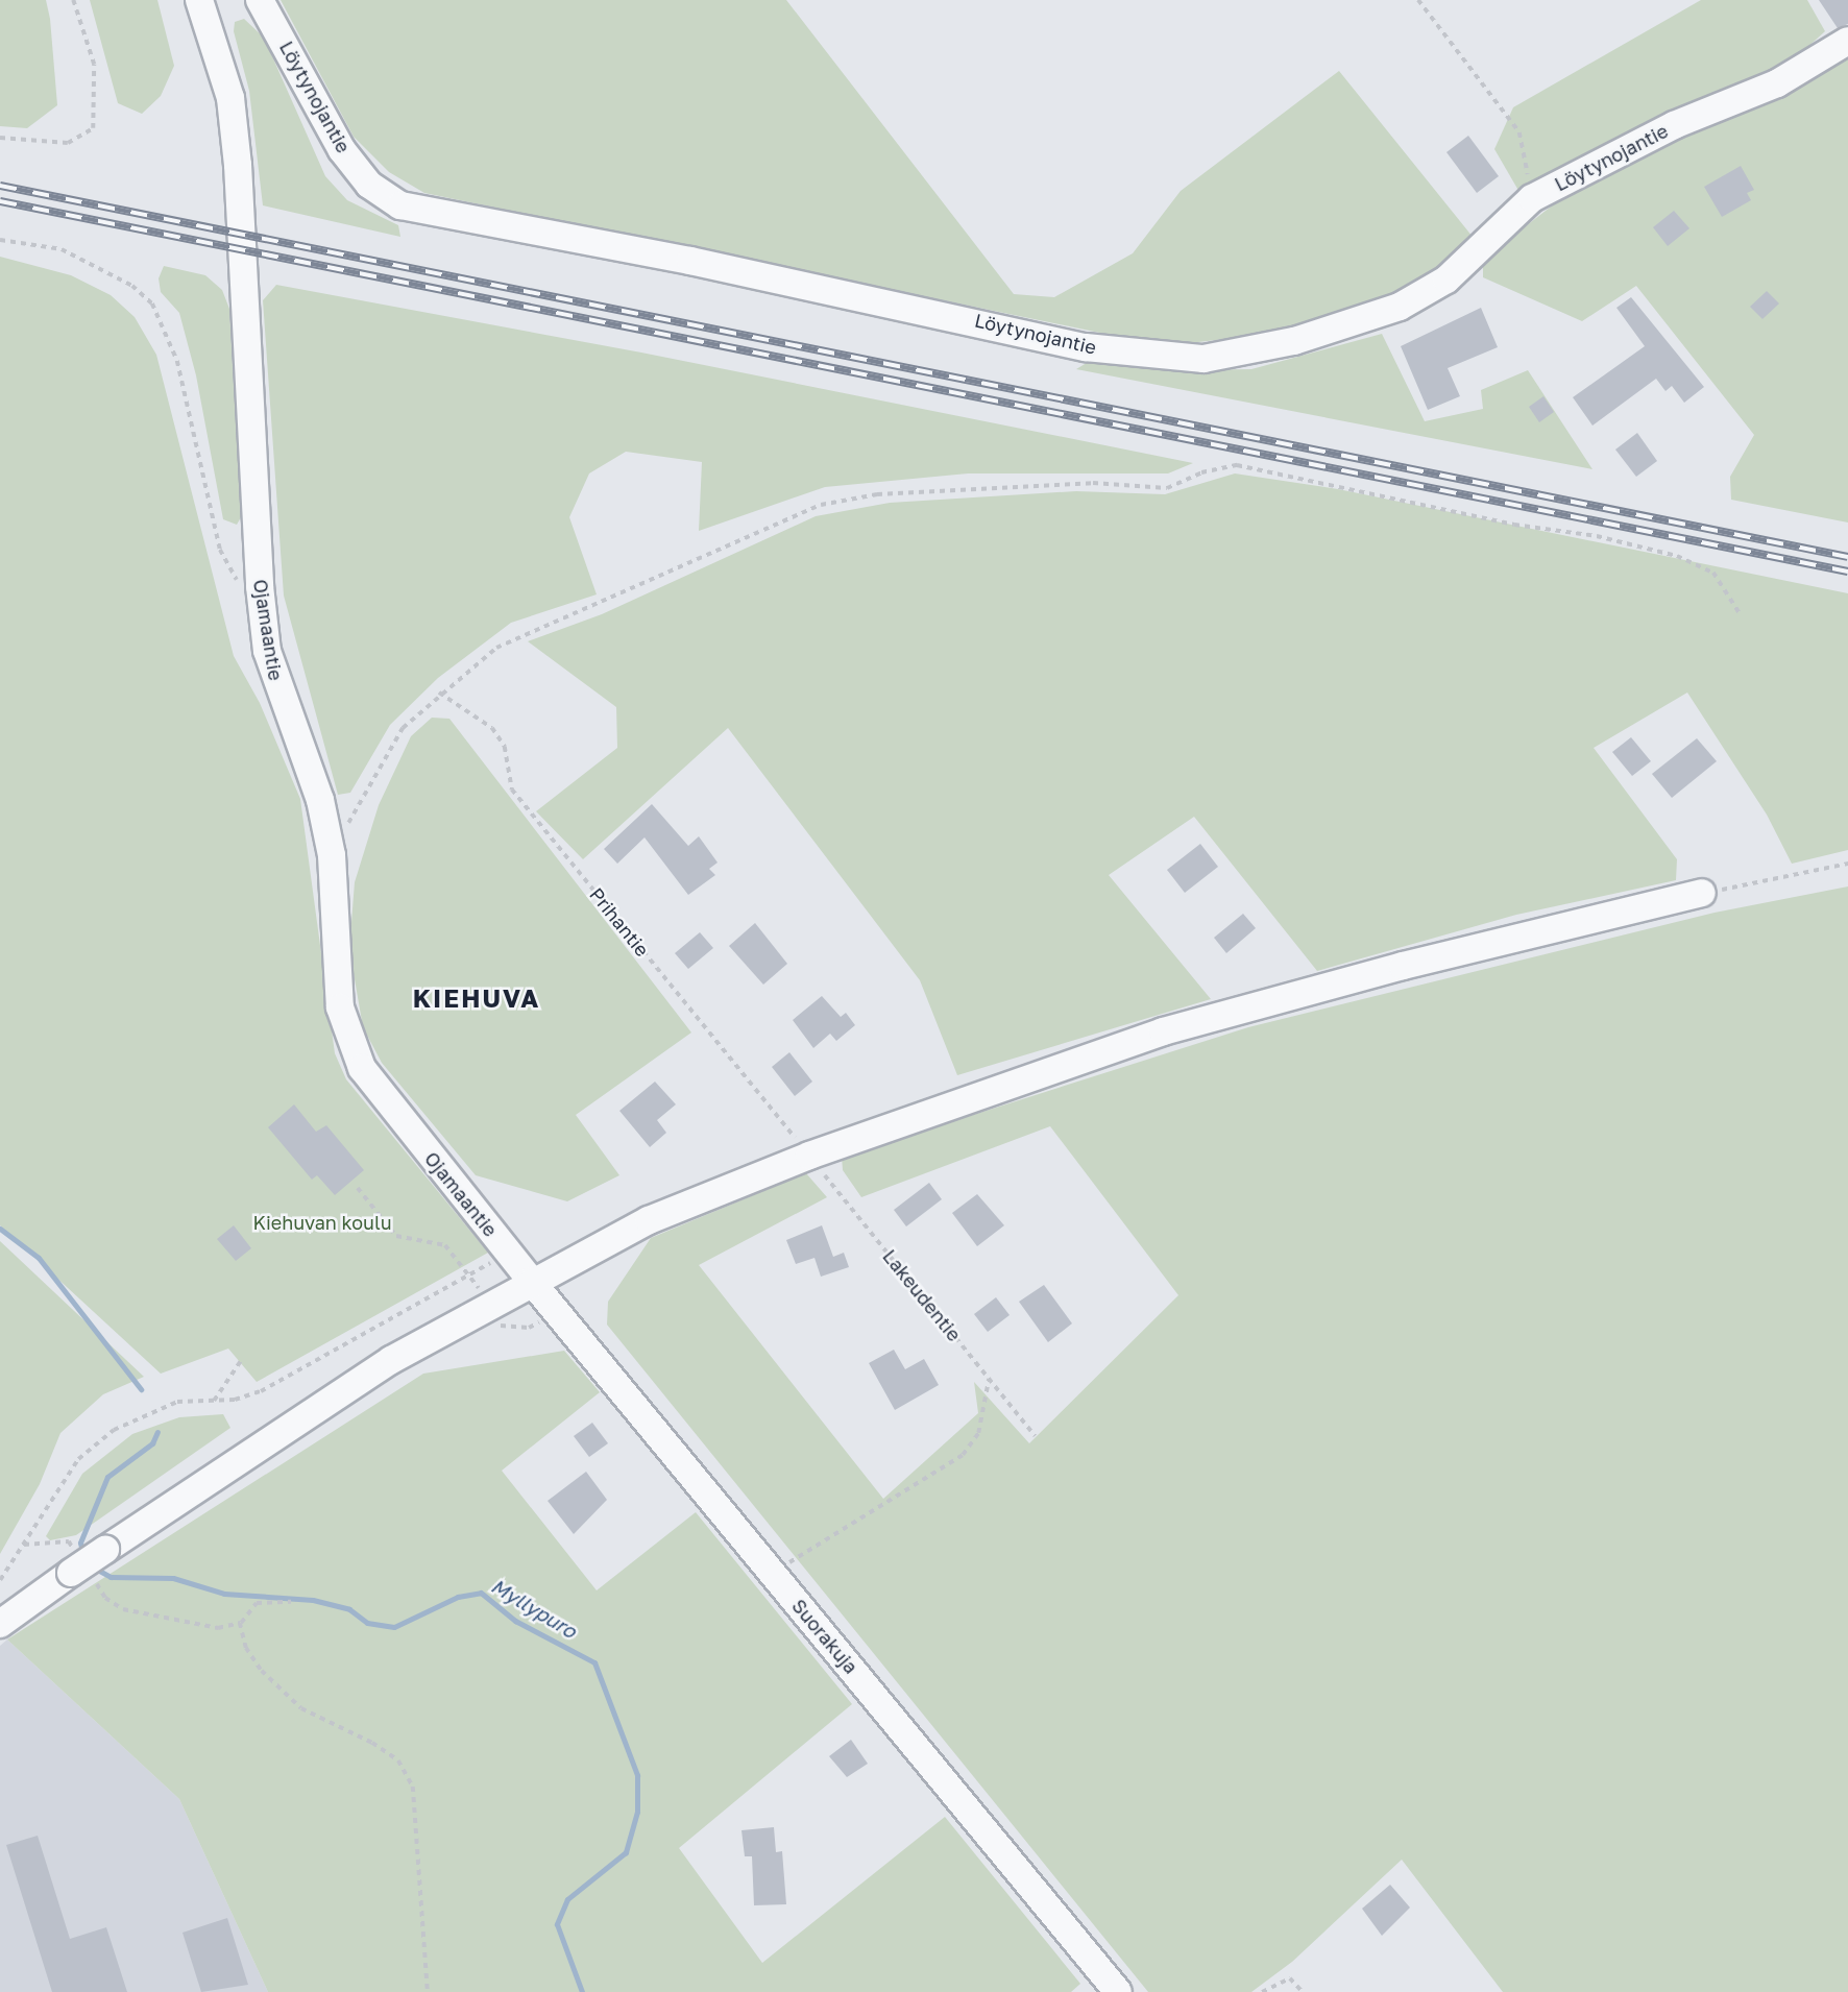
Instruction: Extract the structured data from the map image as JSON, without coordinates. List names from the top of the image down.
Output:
{
  "streets": {
    "street": ["Löytynojantie", "Ojamaantie", "Suorakuja"],
    "path": ["Prihantie", "Lakeudentie"]
  },
  "crossings": [
    ["Ojamaantie", "Suorakuja"],
    ["Prihantie", "Lakeudentie"]
  ],
  "districts": ["KIEHUVA"],
  "water": ["Myllypuro"],
  "parks": ["Kiehuvan koulu"]
}
